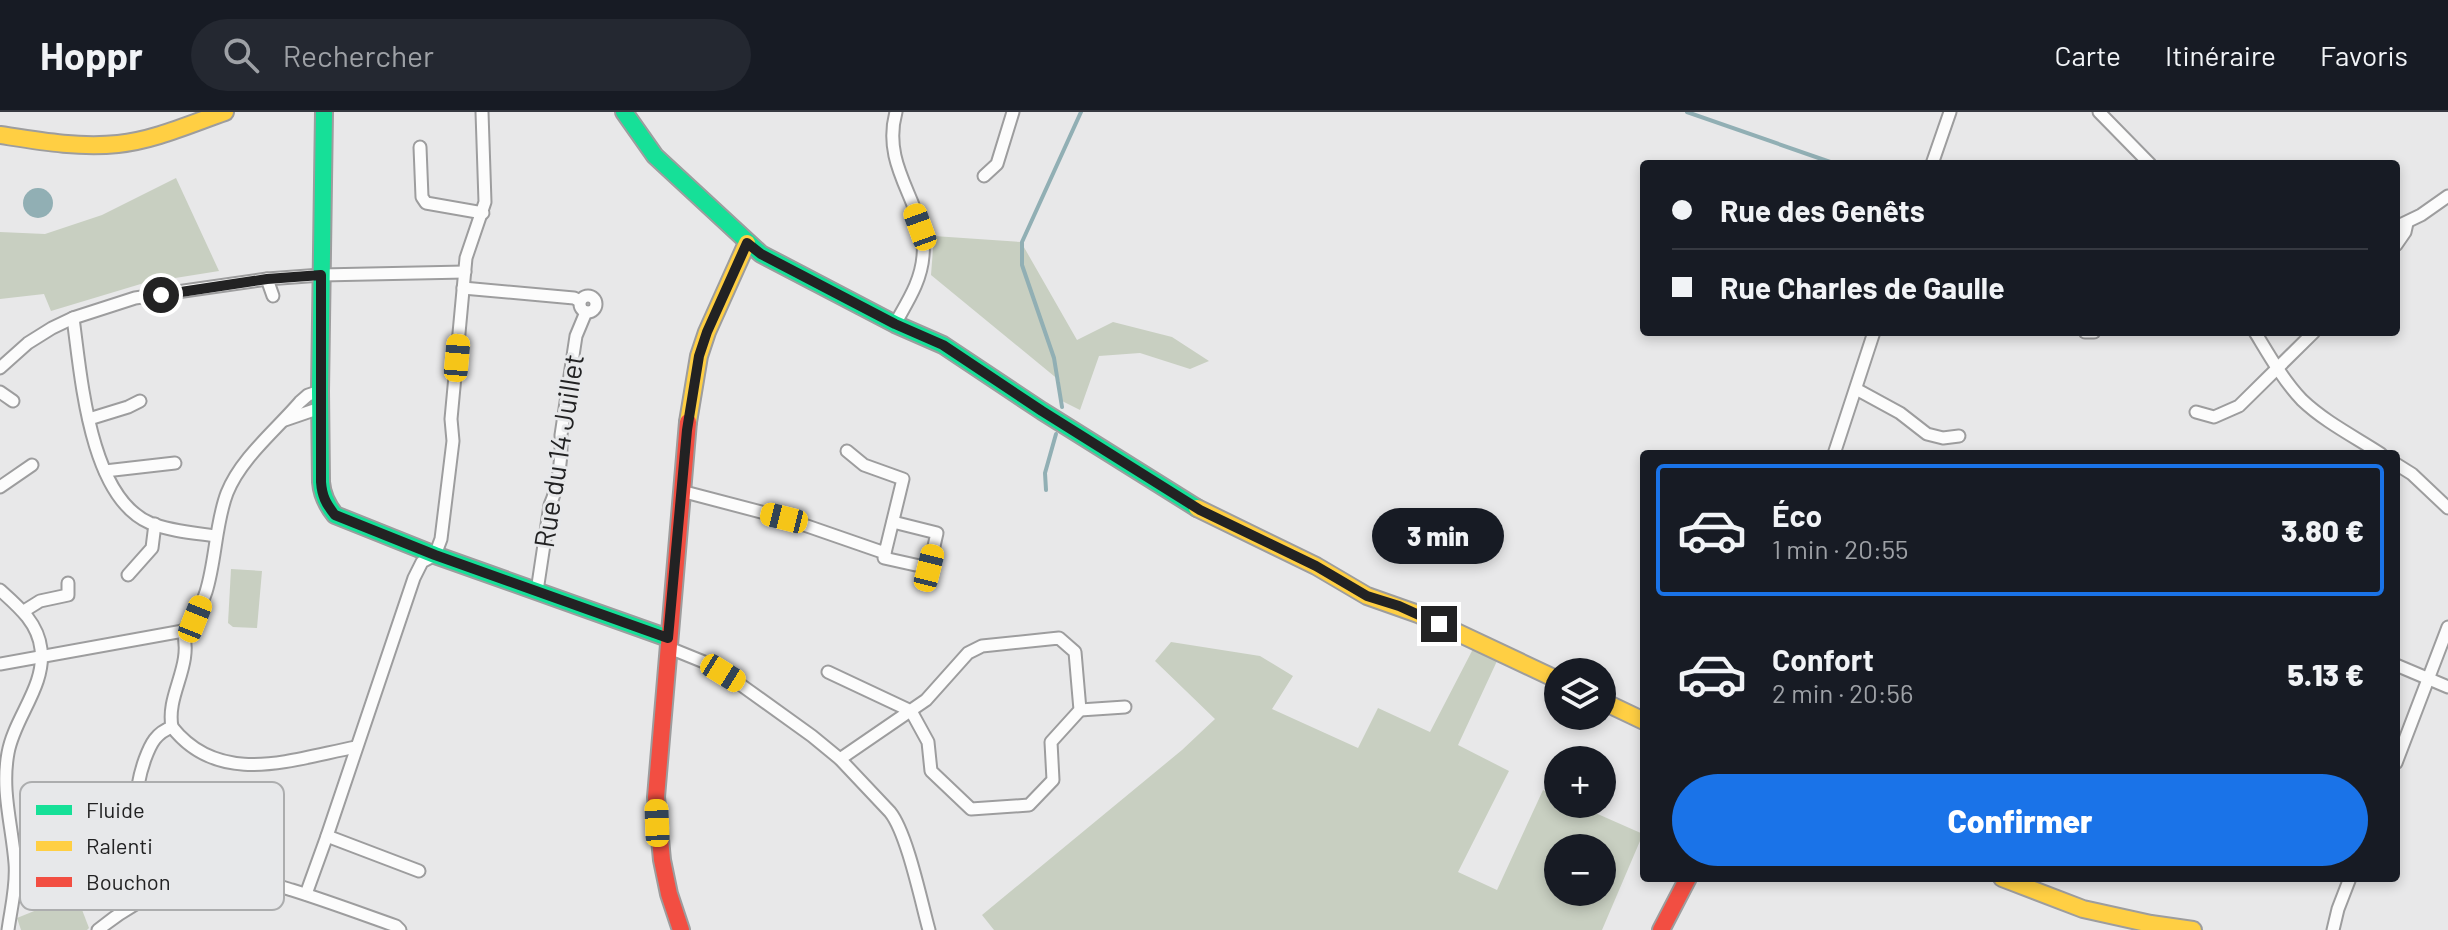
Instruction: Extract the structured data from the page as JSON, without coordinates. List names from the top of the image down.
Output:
{
  "streets": {
    "street": ["Rue du 14 Juillet"]
  },
  "legend": ["Fluide", "Ralenti", "Bouchon"],
  "page": {
    "header": "Hoppr",
    "search": "Rechercher",
    "nav": ["Carte", "Itinéraire", "Favoris"],
    "banner": ["Rue des Genêts", "Rue Charles de Gaulle"],
    "list": [
      {
        "name": "Éco",
        "note": "1 min · 20:55",
        "value": "3.80 €"
      },
      {
        "name": "Confort",
        "note": "2 min · 20:56",
        "value": "5.13 €"
      }
    ],
    "bubble": "3 min",
    "map_buttons": ["+", "−"],
    "buttons": "Confirmer"
  }
}
